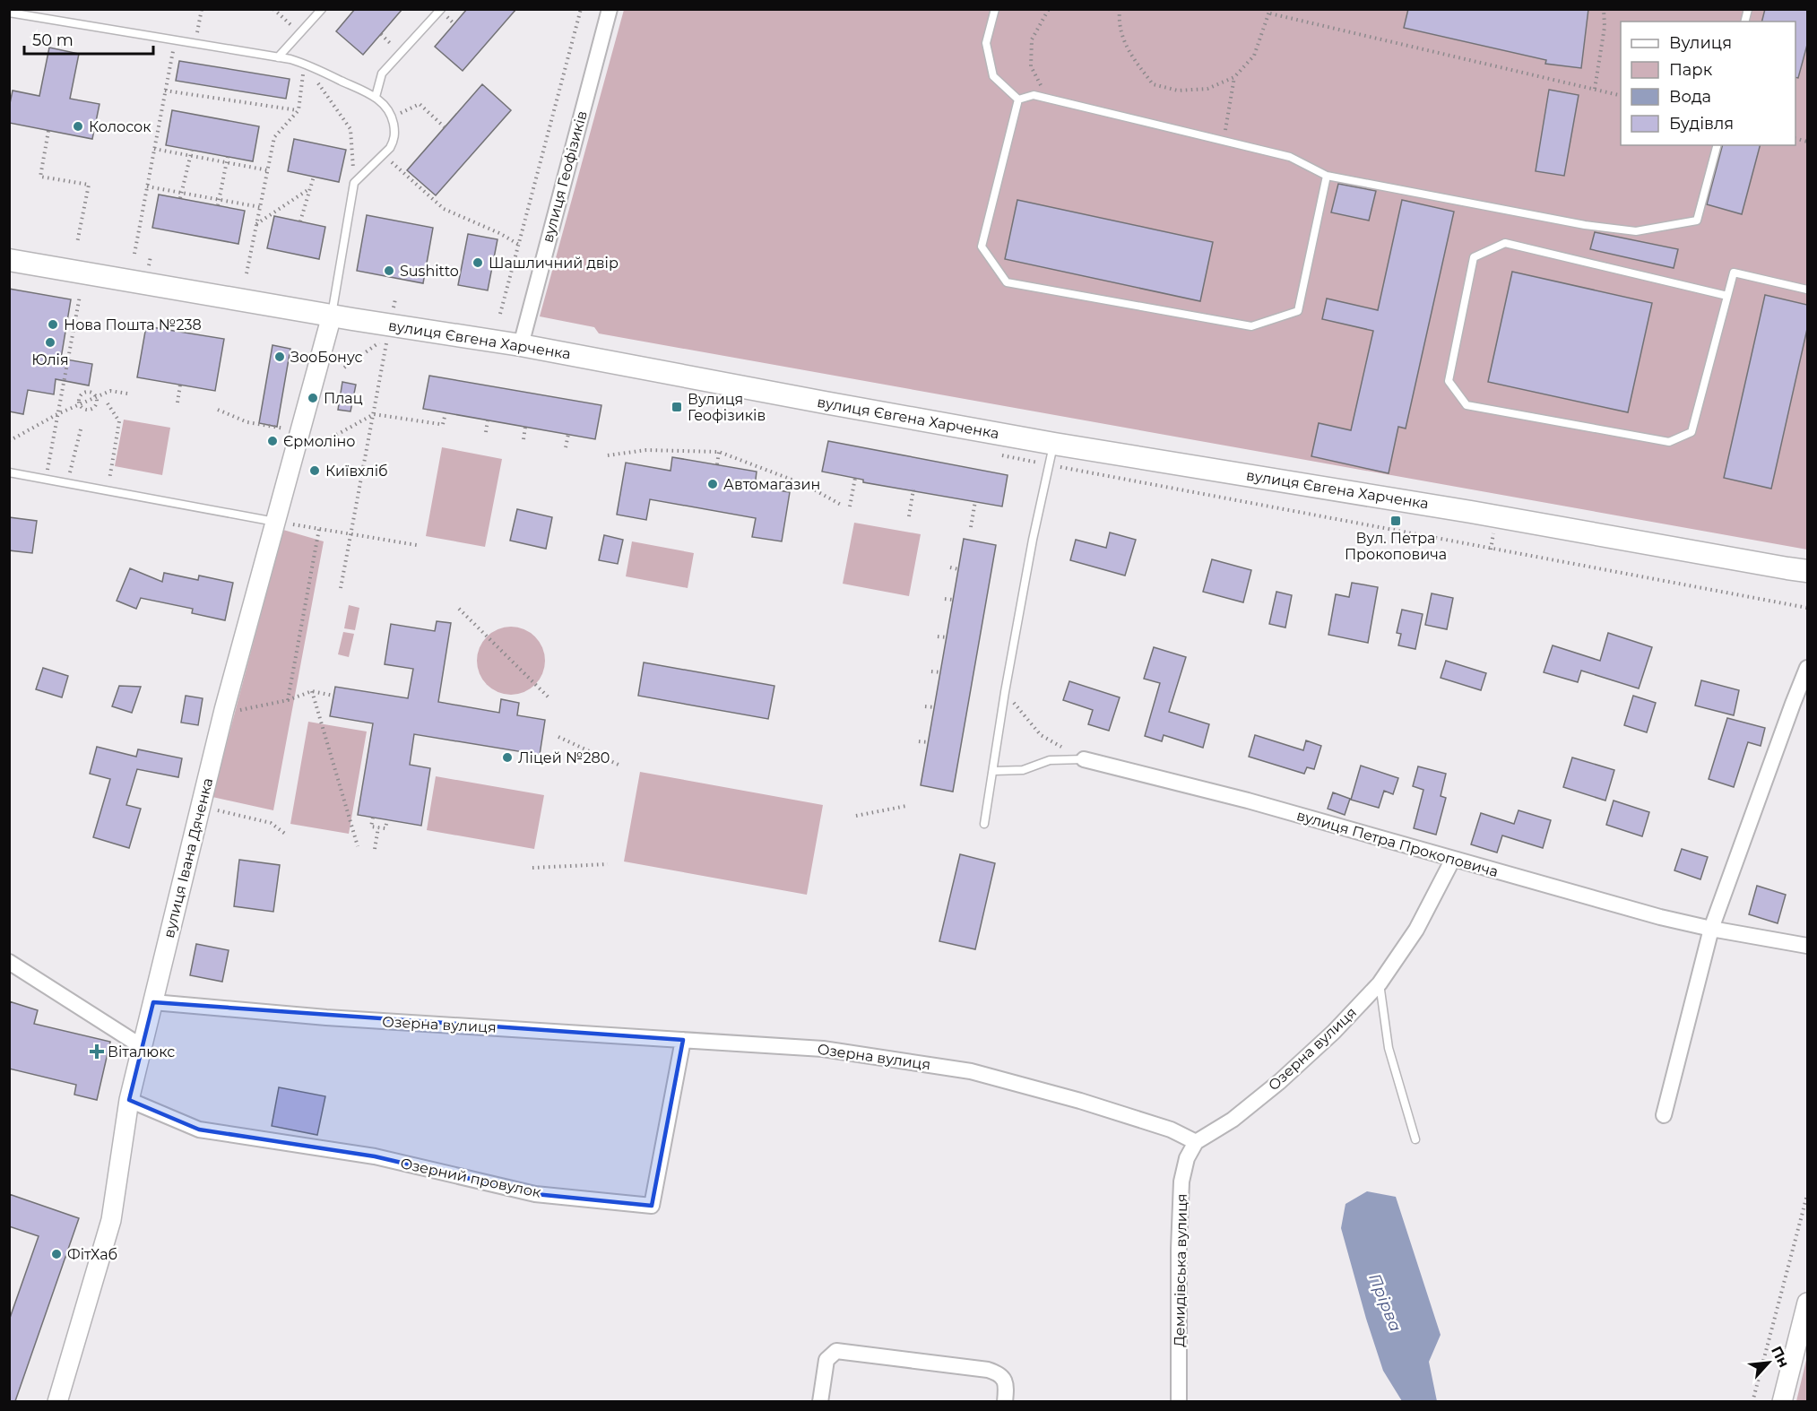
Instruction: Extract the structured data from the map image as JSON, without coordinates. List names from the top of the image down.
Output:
{
  "streets": {
    "main road": ["вулиця Євгена Харченка"],
    "street": [
      "вулиця Геофізиків",
      "вулиця Петра Прокоповича",
      "вулиця Івана Дяченка",
      "Озерна вулиця",
      "Озерний провулок",
      "Демидівська вулиця"
    ]
  },
  "crossings": [
    ["вулиця Геофізиків", "вулиця Євгена Харченка"],
    ["вулиця Євгена Харченка", "вулиця Івана Дяченка"],
    ["вулиця Петра Прокоповича", "Озерна вулиця"],
    ["вулиця Івана Дяченка", "Озерна вулиця"],
    ["вулиця Івана Дяченка", "Озерний провулок"],
    ["Озерна вулиця", "Озерний провулок"],
    ["Озерна вулиця", "Демидівська вулиця"]
  ],
  "water": ["Прірва"],
  "places": {
    "other": [
      "Колосок",
      "Шашличний двір",
      "Sushitto",
      "Нова Пошта №238",
      "Юлія",
      "ЗооБонус",
      "Плац",
      "Єрмоліно",
      "Київхліб",
      "Автомагазин",
      "Ліцей №280",
      "ФітХаб"
    ],
    "transit": ["Вулиця Геофізиків", "Вул. Петра Прокоповича"],
    "health": ["Віталюкс"]
  },
  "legend": [
    "Вулиця",
    "Парк",
    "Вода",
    "Будівля"
  ],
  "scale_bar": "50 m",
  "north": "top right"
}
